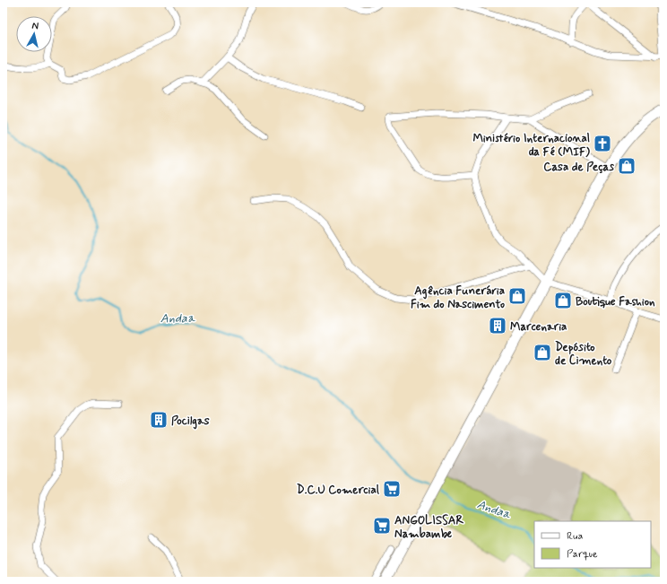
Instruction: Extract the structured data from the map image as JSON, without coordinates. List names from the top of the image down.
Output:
{
  "water": ["Andaa"],
  "places": {
    "church": ["Ministério Internacional da Fé (MIF)"],
    "shop": [
      "Casa de Peças",
      "Agência Funerária Fim do Nascimento",
      "Boutique Fashion",
      "Depósito de Cimento"
    ],
    "building": ["Marcenaria", "Pocilgas"],
    "supermarket": ["D.C.U Comercial", "ANGOLISSAR Nambambe"]
  },
  "legend": ["Rua", "Parque"],
  "north": "top"
}
